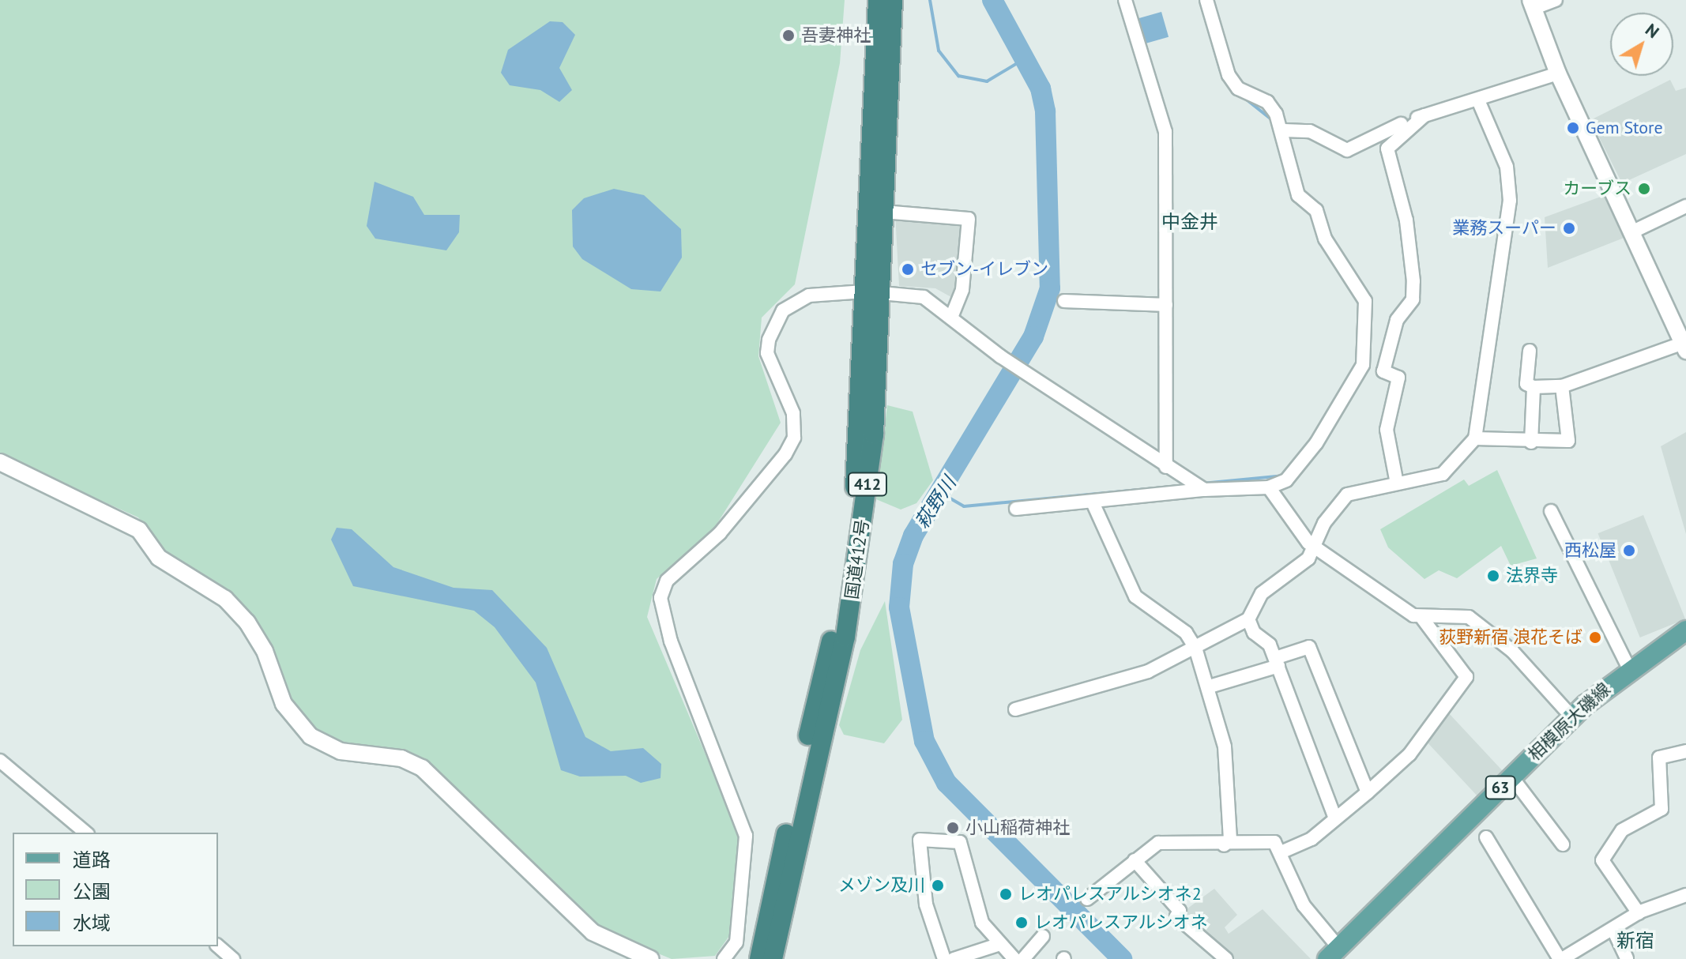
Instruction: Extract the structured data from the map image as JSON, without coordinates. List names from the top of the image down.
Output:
{
  "streets": {
    "highway": ["412", "国道412号"],
    "main road": ["相模原大磯線", "63"]
  },
  "districts": ["中金井", "新宿"],
  "water": ["萩野川"],
  "places": [
    "吾妻神社",
    "Gem Store",
    "カーブス",
    "業務スーパー",
    "セブン-イレブン",
    "西松屋",
    "法界寺",
    "荻野新宿 浪花そば",
    "小山稲荷神社",
    "メゾン及川",
    "レオパレスアルシオネ2",
    "レオパレスアルシオネ"
  ],
  "legend": ["道路", "公園", "水域"],
  "north": "top right"
}
